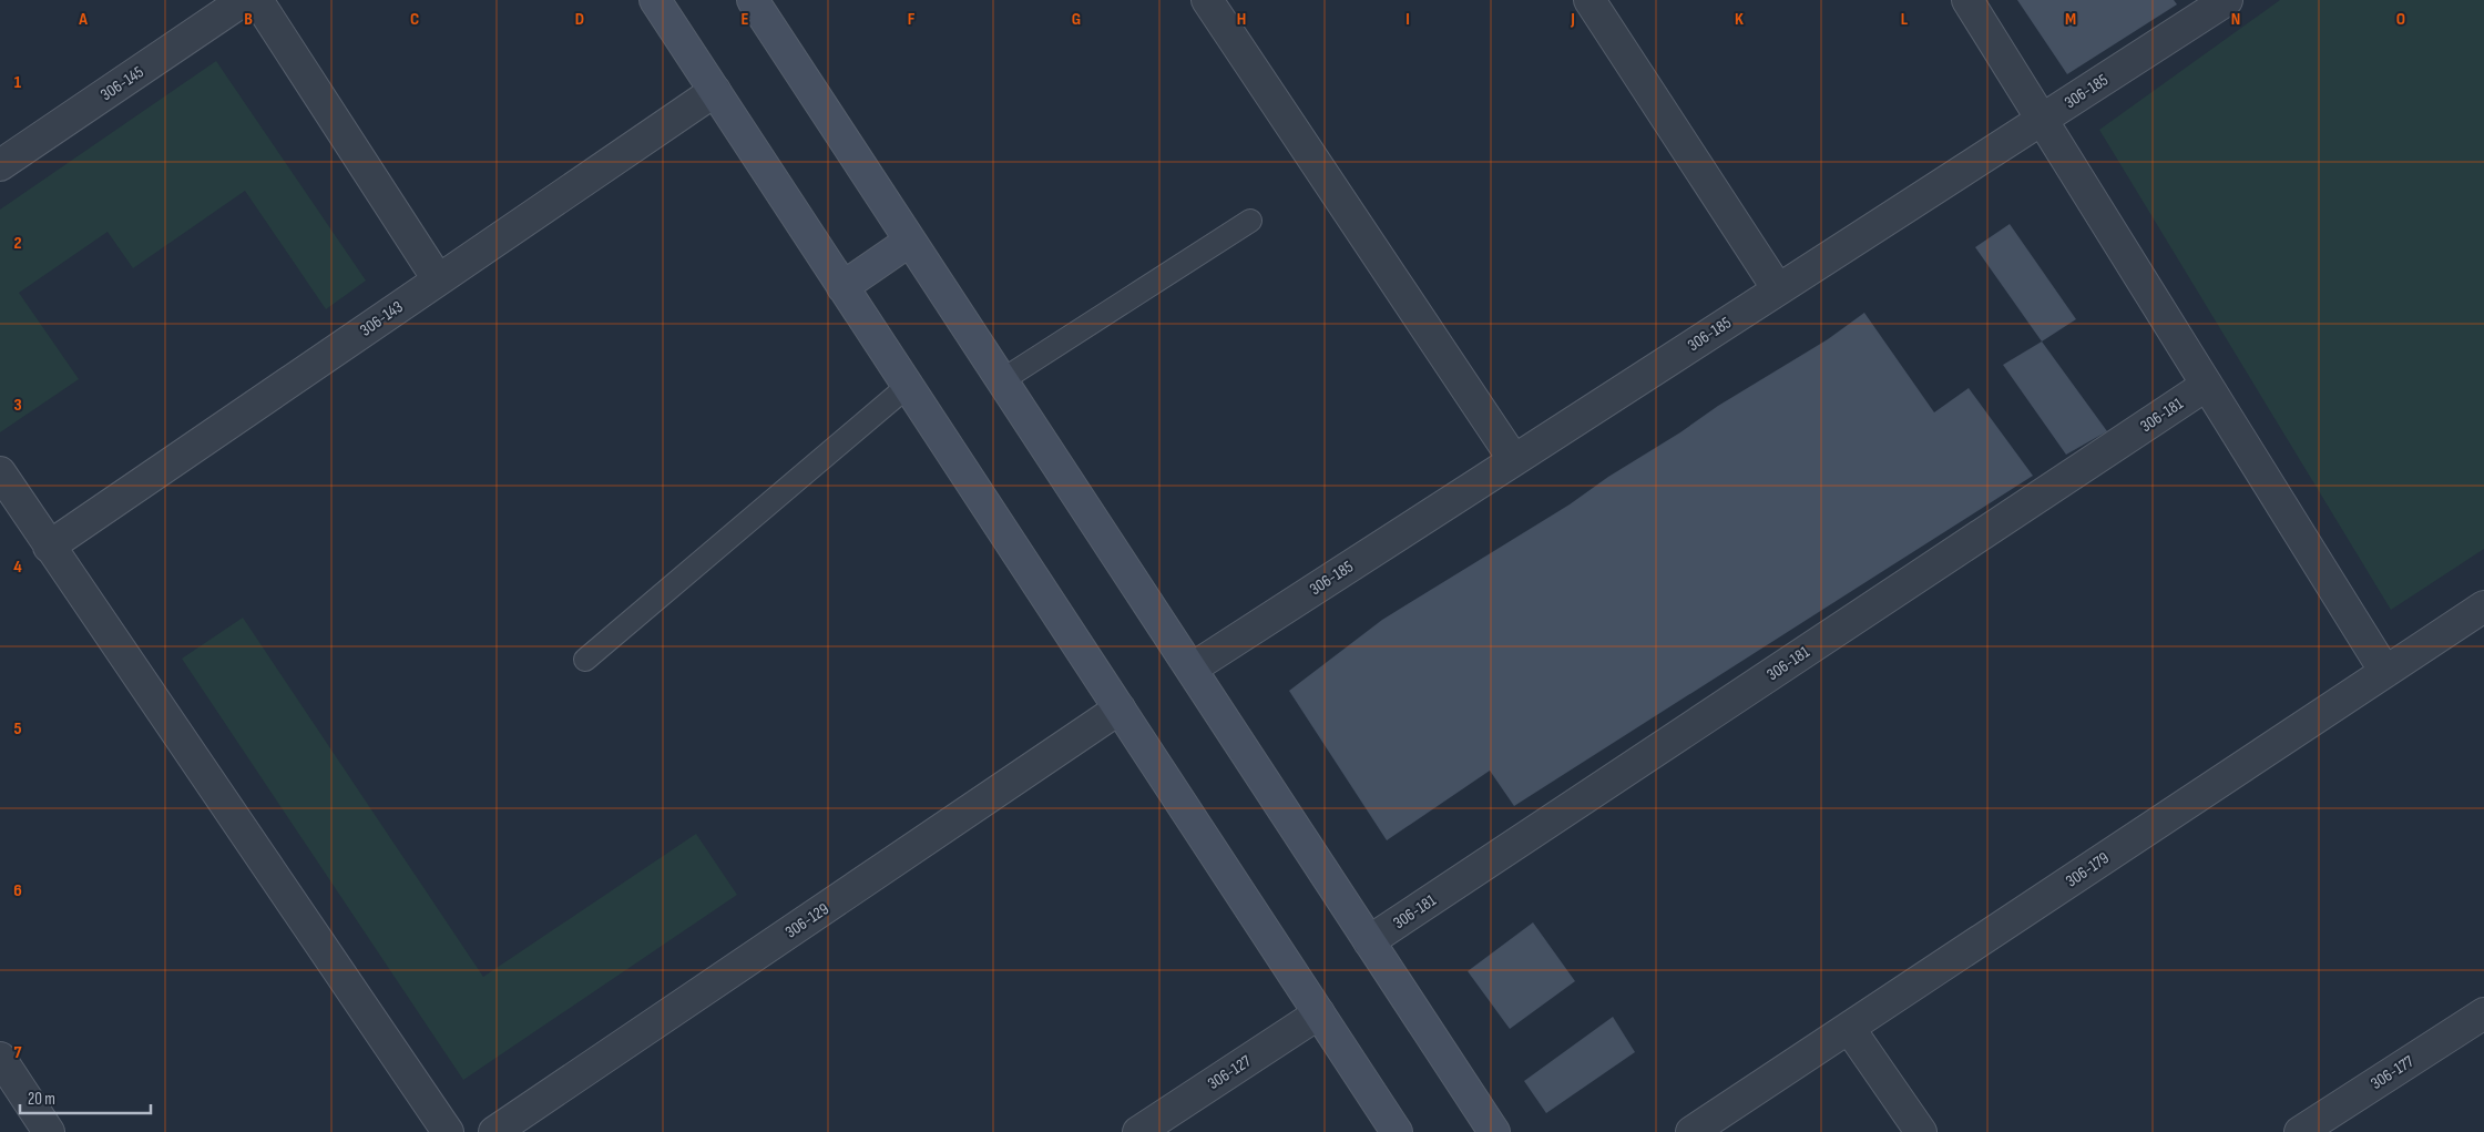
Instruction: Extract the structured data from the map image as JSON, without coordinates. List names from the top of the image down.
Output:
{
  "streets": {
    "street": [
      "306-145",
      "306-185",
      "306-143",
      "306-181",
      "306-179",
      "306-129",
      "306-127",
      "306-177"
    ]
  },
  "scale_bar": "20 m",
  "grid": {
    "columns": [
      "A",
      "B",
      "C",
      "D",
      "E",
      "F",
      "G",
      "H",
      "I",
      "J",
      "K",
      "L",
      "M",
      "N",
      "O"
    ],
    "rows": [
      "1",
      "2",
      "3",
      "4",
      "5",
      "6",
      "7"
    ]
  }
}
